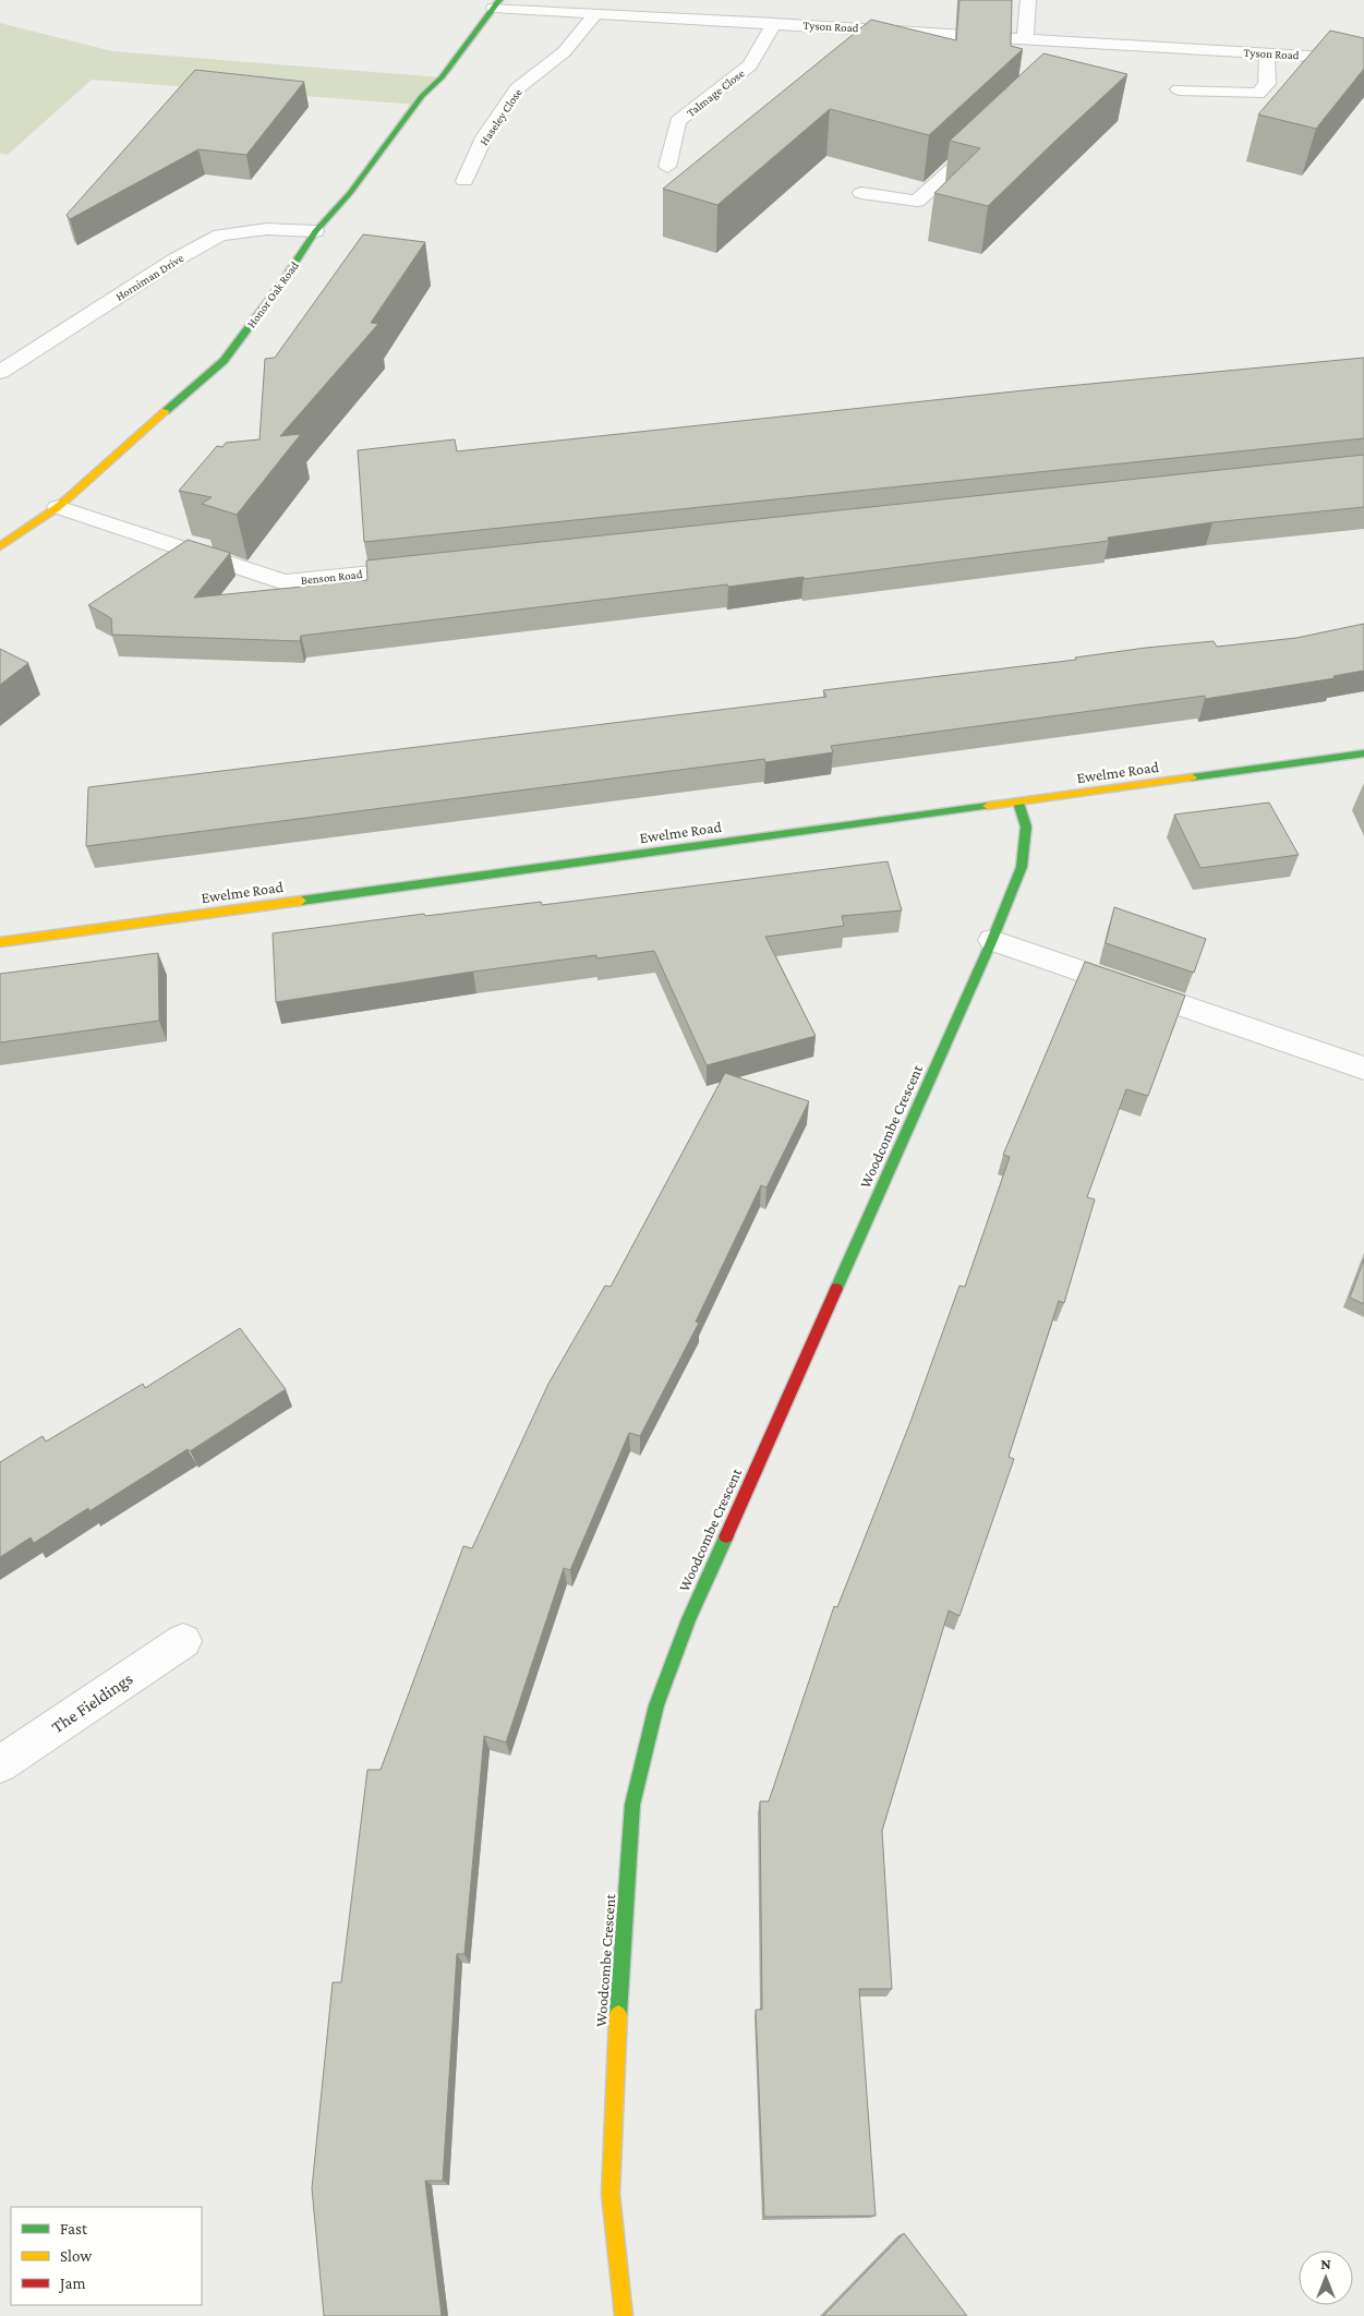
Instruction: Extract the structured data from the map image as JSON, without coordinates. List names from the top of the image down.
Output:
{
  "streets": {
    "street": [
      "Tyson Road",
      "Talmage Close",
      "Haseley Close",
      "Horniman Drive",
      "Honor Oak Road",
      "Benson Road",
      "Ewelme Road",
      "Woodcombe Crescent",
      "The Fieldings"
    ]
  },
  "crossings": [
    ["Tyson Road", "Talmage Close"],
    ["Tyson Road", "Haseley Close"],
    ["Tyson Road", "Honor Oak Road"],
    ["Horniman Drive", "Honor Oak Road"],
    ["Honor Oak Road", "Benson Road"],
    ["Ewelme Road", "Woodcombe Crescent"]
  ],
  "legend": ["Fast", "Slow", "Jam"],
  "north": "top"
}
